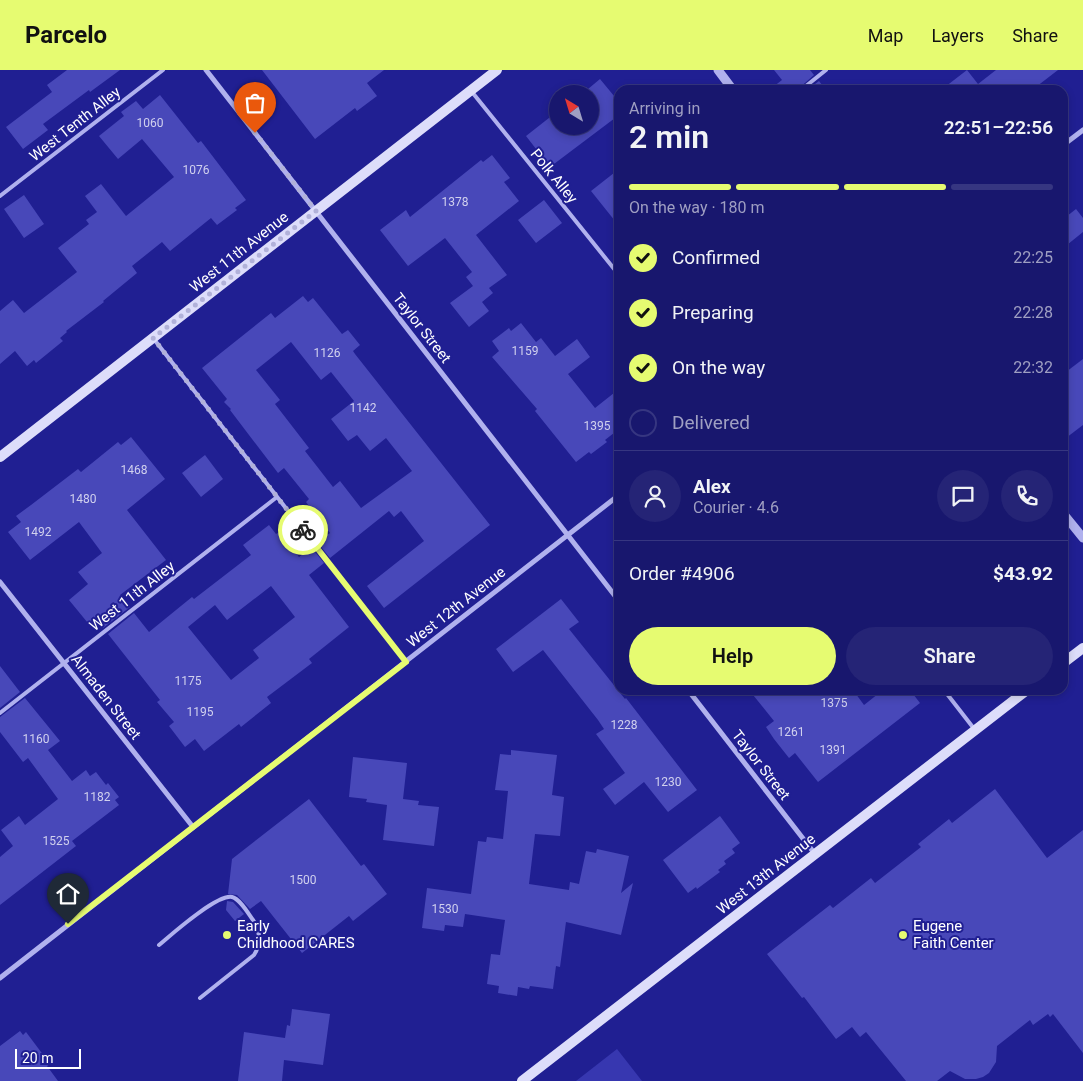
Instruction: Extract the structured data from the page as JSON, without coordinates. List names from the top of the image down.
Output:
{
  "streets": {
    "main road": ["West 11th Avenue", "West 13th Avenue"],
    "street": ["Taylor Street", "West 12th Avenue", "Almaden Street"],
    "lane": ["West Tenth Alley", "Polk Alley", "West 11th Alley"]
  },
  "crossings": [
    ["Polk Alley", "West 11th Avenue"],
    ["West 11th Avenue", "Taylor Street"],
    ["Taylor Street", "West 12th Avenue"],
    ["Taylor Street", "West 13th Avenue"],
    ["West 11th Alley", "Almaden Street"],
    ["West 12th Avenue", "Almaden Street"]
  ],
  "places": ["Early Childhood CARES", "Eugene Faith Center"],
  "house_numbers": [
    "1060",
    "1076",
    "1378",
    "1159",
    "1126",
    "1142",
    "1395",
    "1468",
    "1480",
    "1492",
    "1175",
    "1375",
    "1195",
    "1228",
    "1261",
    "1160",
    "1391",
    "1230",
    "1182",
    "1525",
    "1500",
    "1530"
  ],
  "scale_bar": "20 m",
  "north": "top left",
  "page": {
    "header": "Parcelo",
    "nav": ["Map", "Layers", "Share"],
    "heading": ["2 min", "Arriving in", "22:51–22:56"],
    "panel": [
      "Alex",
      "Courier · 4.6",
      "Order #4906",
      "$43.92"
    ],
    "bar": "On the way · 180 m",
    "list": [
      ["Confirmed", "22:25"],
      ["Preparing", "22:28"],
      ["On the way", "22:32"],
      "Delivered"
    ],
    "buttons": ["Help", "Share"],
    "scale": "20 m"
  }
}
